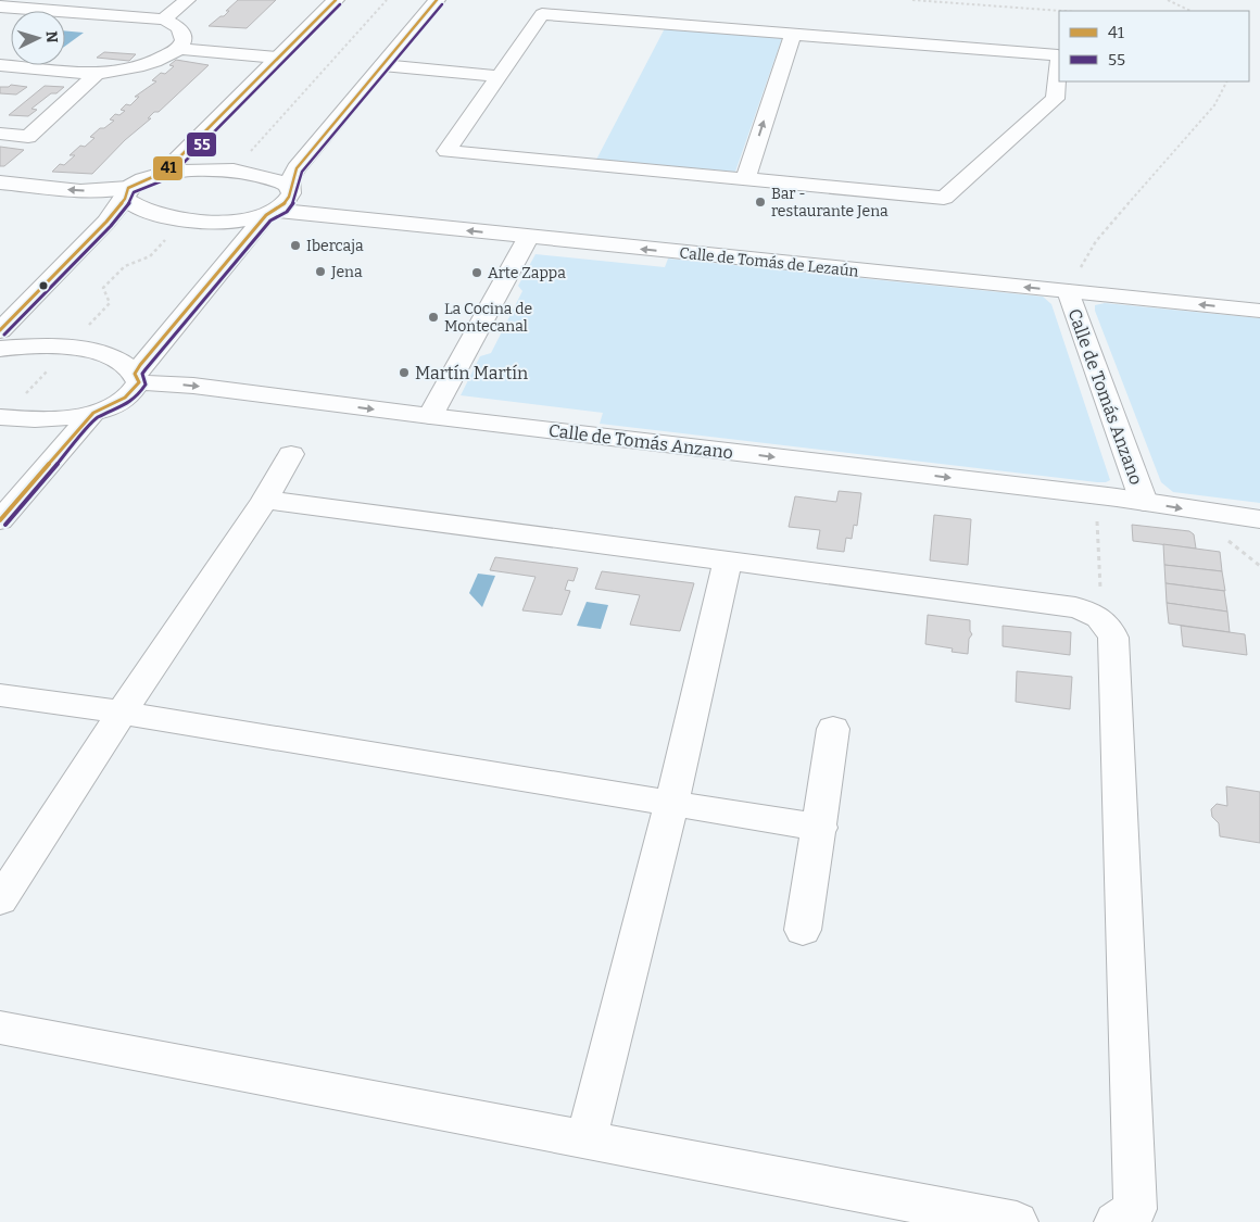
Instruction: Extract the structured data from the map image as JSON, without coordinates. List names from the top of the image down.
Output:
{
  "streets": {
    "street": ["Calle de Tomás de Lezaún", "Calle de Tomás Anzano"]
  },
  "crossings": [
    ["Calle de Tomás de Lezaún", "Calle de Tomás Anzano"]
  ],
  "places": [
    "Bar - restaurante Jena",
    "Ibercaja",
    "Jena",
    "Arte Zappa",
    "La Cocina de Montecanal",
    "Martín Martín"
  ],
  "lines": ["transit line 41", "transit line 55"],
  "legend": ["41", "55"],
  "north": "right"
}
